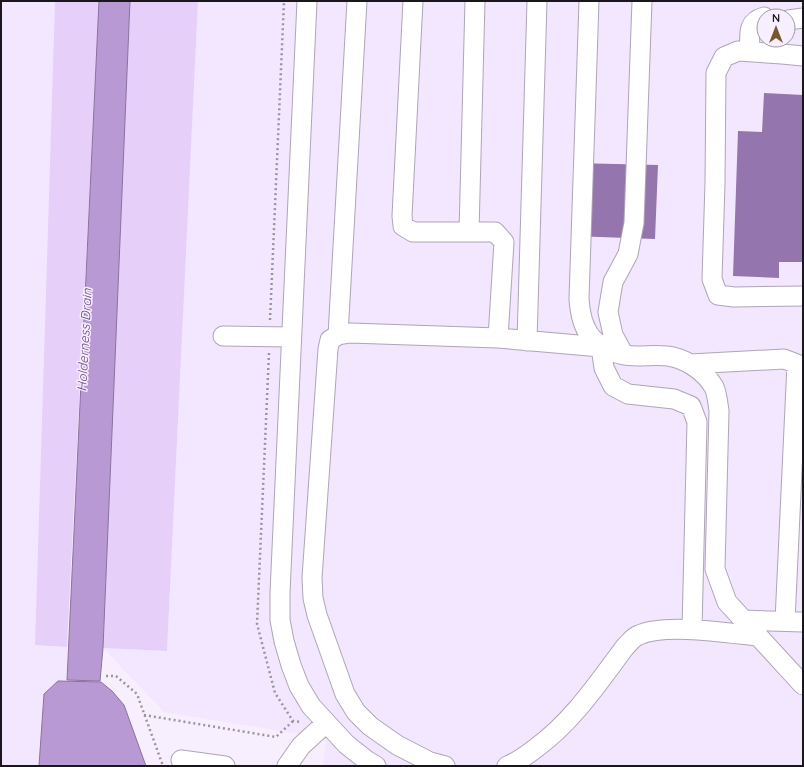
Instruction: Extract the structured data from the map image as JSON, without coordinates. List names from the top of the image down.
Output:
{
  "water": ["Holderness Drain"],
  "north": "top"
}
